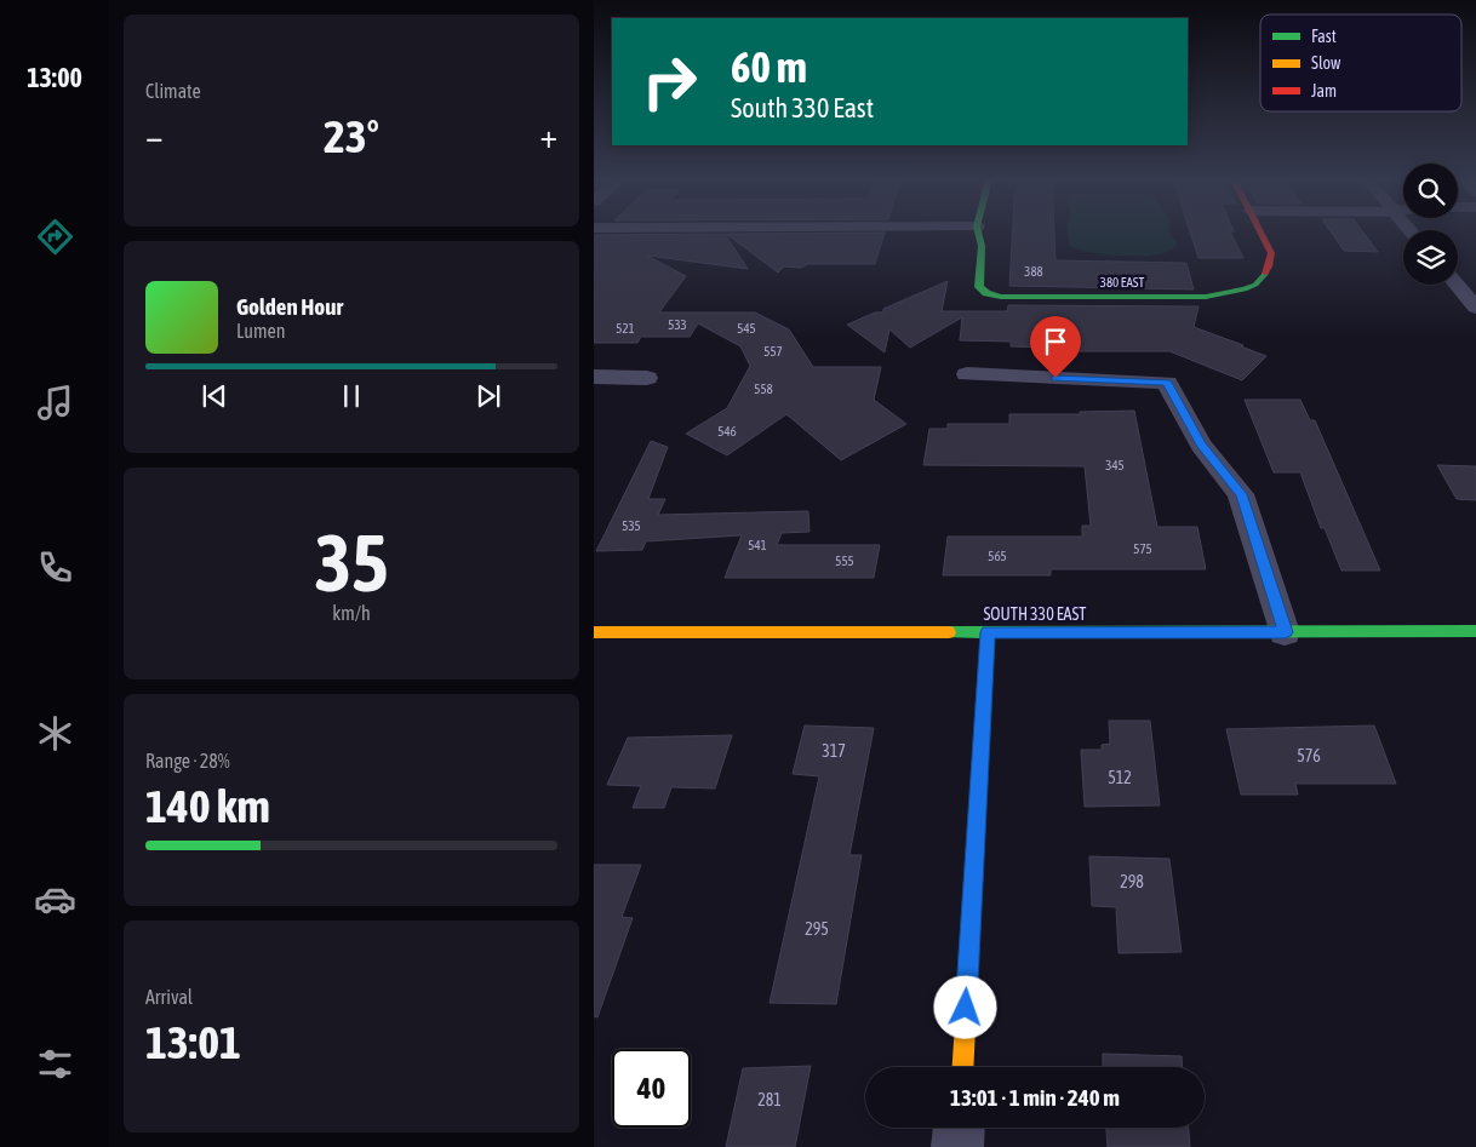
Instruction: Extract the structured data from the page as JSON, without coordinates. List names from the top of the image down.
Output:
{
  "streets": {
    "street": ["380 EAST", "SOUTH 330 EAST"]
  },
  "house_numbers": [
    "388",
    "533",
    "521",
    "545",
    "557",
    "558",
    "546",
    "345",
    "535",
    "541",
    "575",
    "565",
    "555",
    "317",
    "576",
    "512",
    "298",
    "295",
    "281"
  ],
  "legend": ["Fast", "Slow", "Jam"],
  "page": {
    "tabs": "13:00",
    "tile": [
      "Climate",
      ["35", "km/h"],
      ["Range · 28%", "140 km"],
      ["Arrival", "13:01"]
    ],
    "turn": ["60 m", "South 330 East"],
    "heat": ["−", "23°", "+"],
    "song": ["Golden Hour", "Lumen"],
    "limit": "40",
    "trip": "13:01 · 1 min · 240 m"
  }
}
